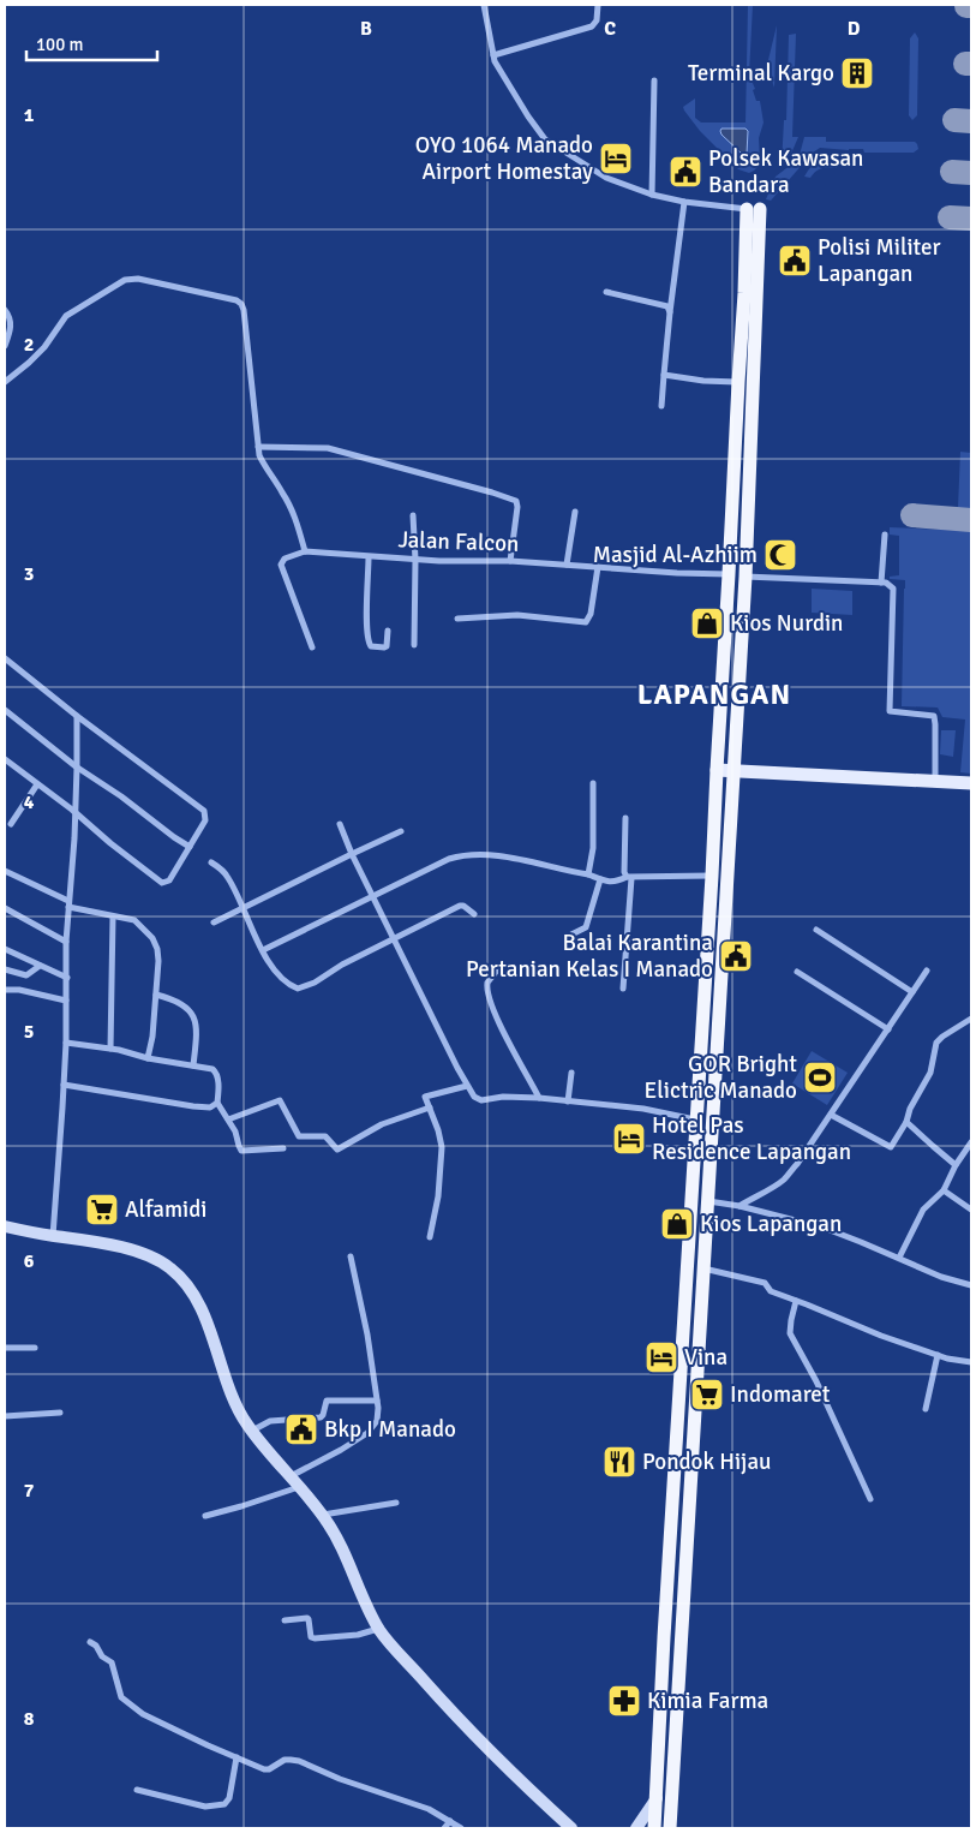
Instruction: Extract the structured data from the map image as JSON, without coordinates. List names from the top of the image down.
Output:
{
  "streets": {
    "street": ["Jalan Falcon"]
  },
  "districts": ["LAPANGAN"],
  "places": {
    "building": ["Terminal Kargo"],
    "hotel": ["OYO 1064 Manado Airport Homestay", "Hotel Pas Residence Lapangan", "Vina"],
    "public building": [
      "Polsek Kawasan Bandara",
      "Polisi Militer Lapangan",
      "Balai Karantina Pertanian Kelas I Manado",
      "Bkp I Manado"
    ],
    "mosque": ["Masjid Al-Azhiim"],
    "shop": ["Kios Nurdin", "Kios Lapangan"],
    "sports": ["GOR Bright Elictric Manado"],
    "supermarket": ["Alfamidi", "Indomaret"],
    "restaurant": ["Pondok Hijau"],
    "pharmacy": ["Kimia Farma"]
  },
  "scale_bar": "100 m",
  "grid": {
    "columns": ["B", "C", "D"],
    "rows": [
      "1",
      "2",
      "3",
      "4",
      "5",
      "6",
      "7",
      "8"
    ]
  }
}
